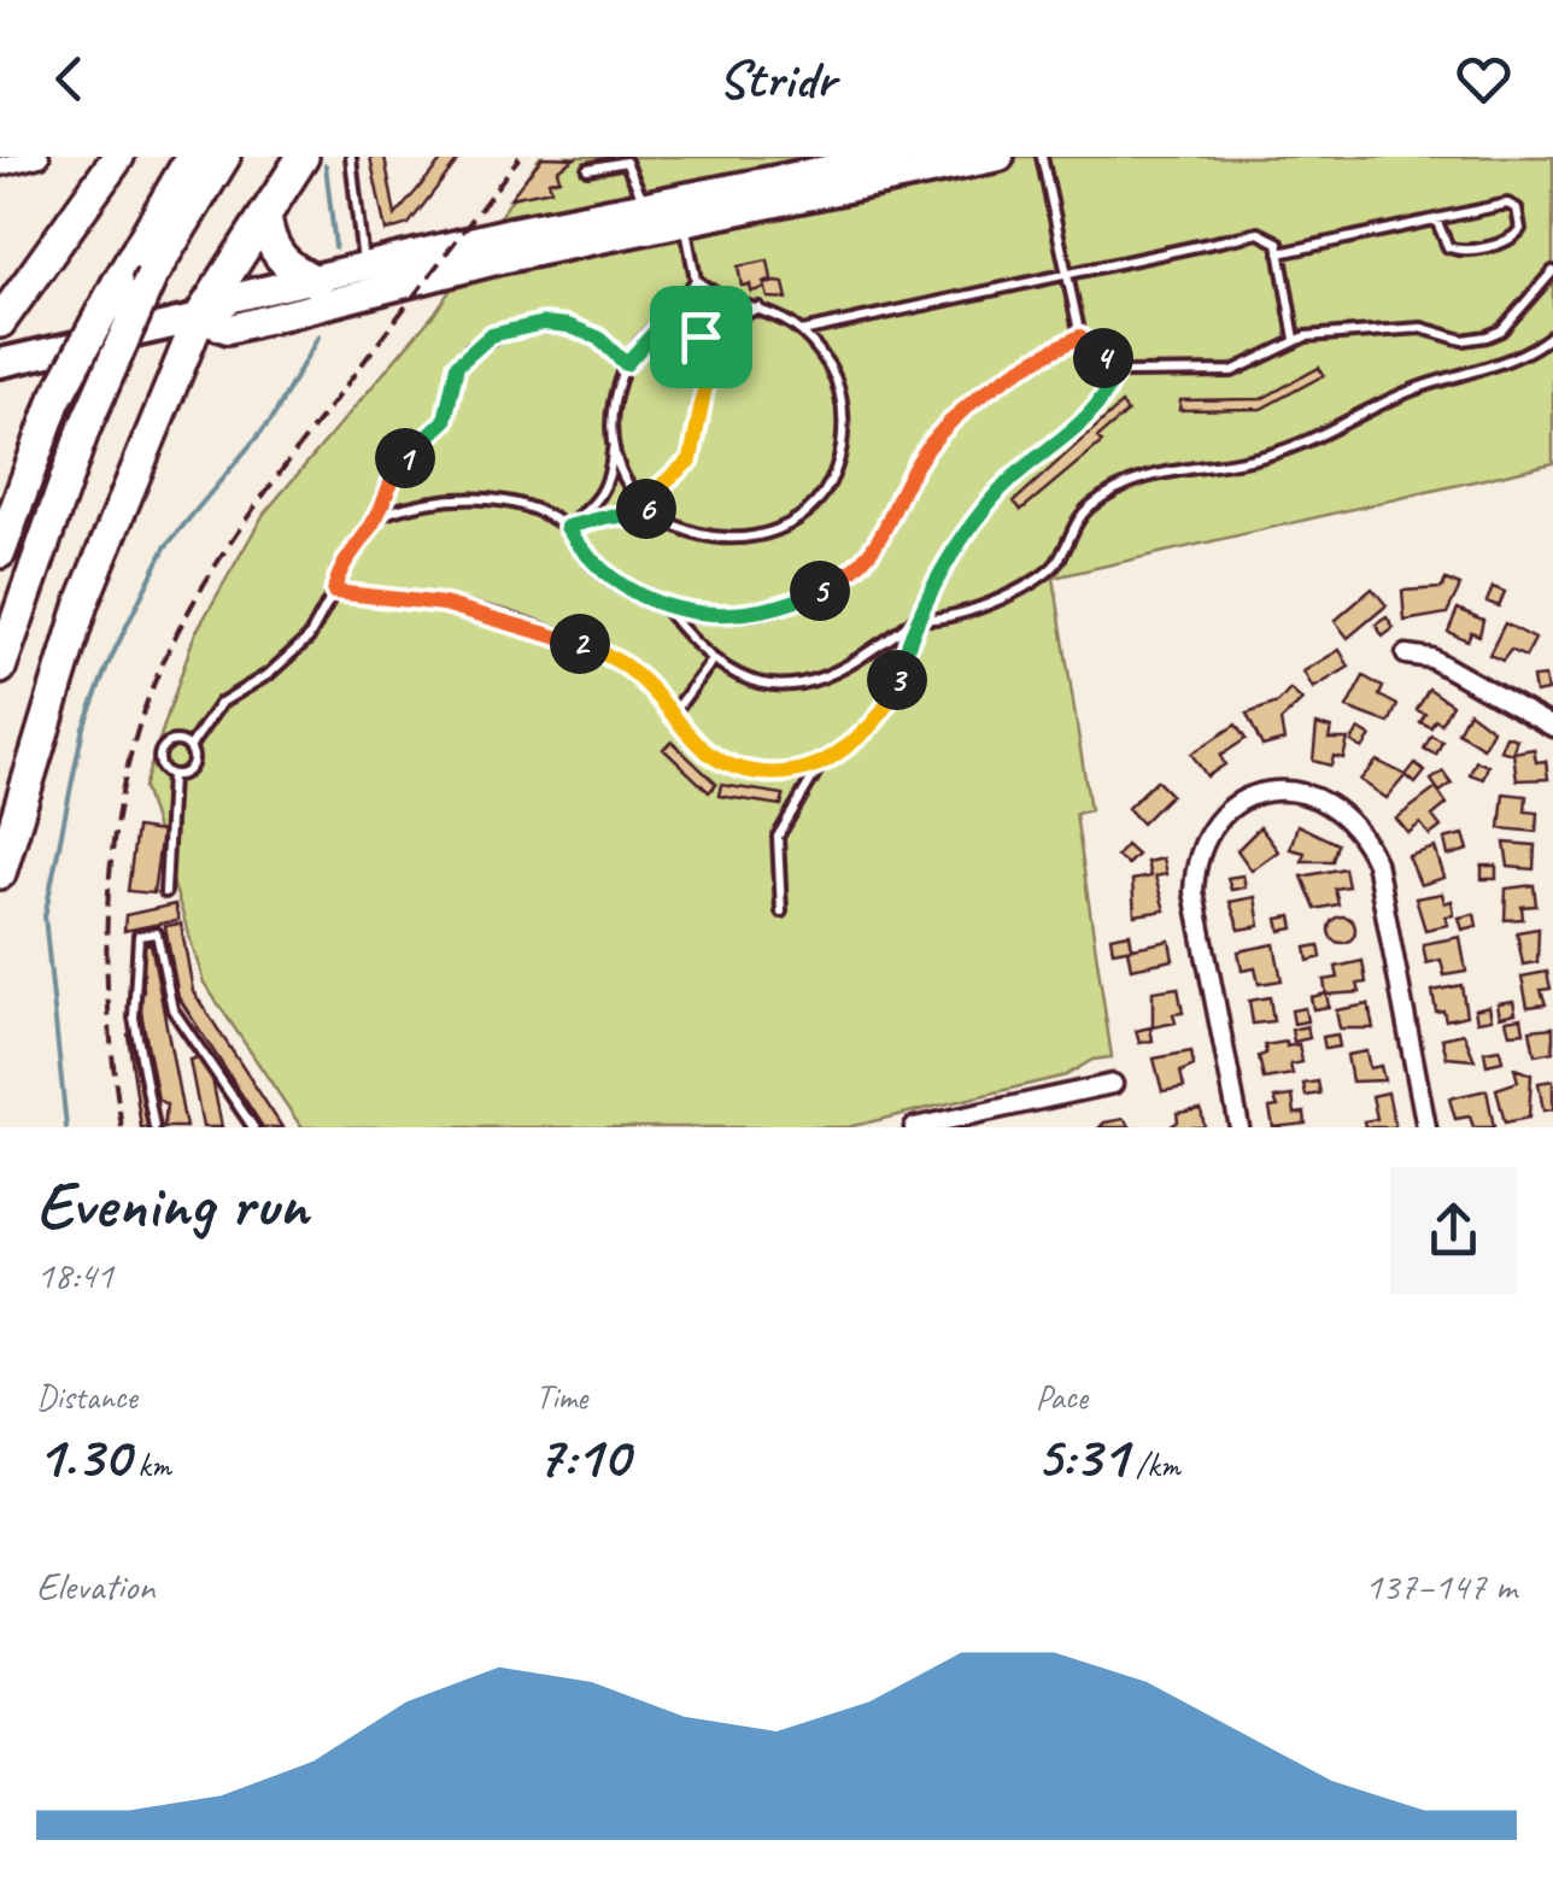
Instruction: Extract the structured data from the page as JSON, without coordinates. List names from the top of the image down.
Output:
{
  "page": {
    "header": "Stridr",
    "pins": [
      "4",
      "1",
      "6",
      "5",
      "2",
      "3"
    ],
    "heading": ["Evening run", "18:41"],
    "stats": [
      ["Distance", "1.30 km"],
      ["Time", "7:10"],
      ["Pace", "5:31 /km"]
    ],
    "chart": ["Elevation", "137–147 m"]
  }
}
